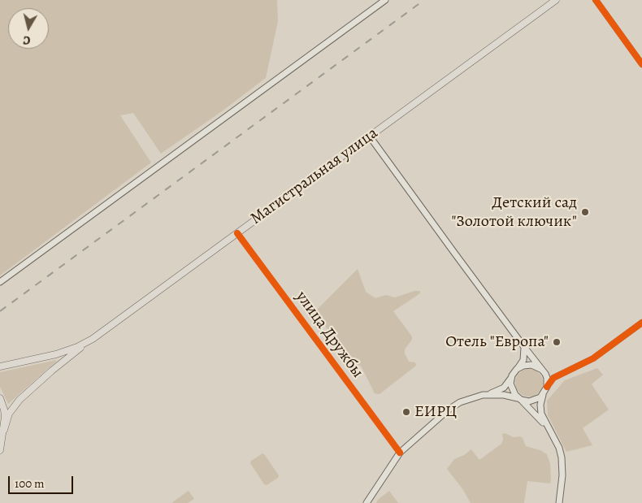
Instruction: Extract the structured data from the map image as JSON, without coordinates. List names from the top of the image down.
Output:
{
  "streets": {
    "main road": ["Магистральная улица"],
    "street": ["улица Дружбы"]
  },
  "crossings": [
    ["Магистральная улица", "улица Дружбы"]
  ],
  "places": ["Детский сад \"Золотой ключик\"", "Отель \"Европа\"", "ЕИРЦ"],
  "scale_bar": "100 m",
  "north": "bottom"
}
